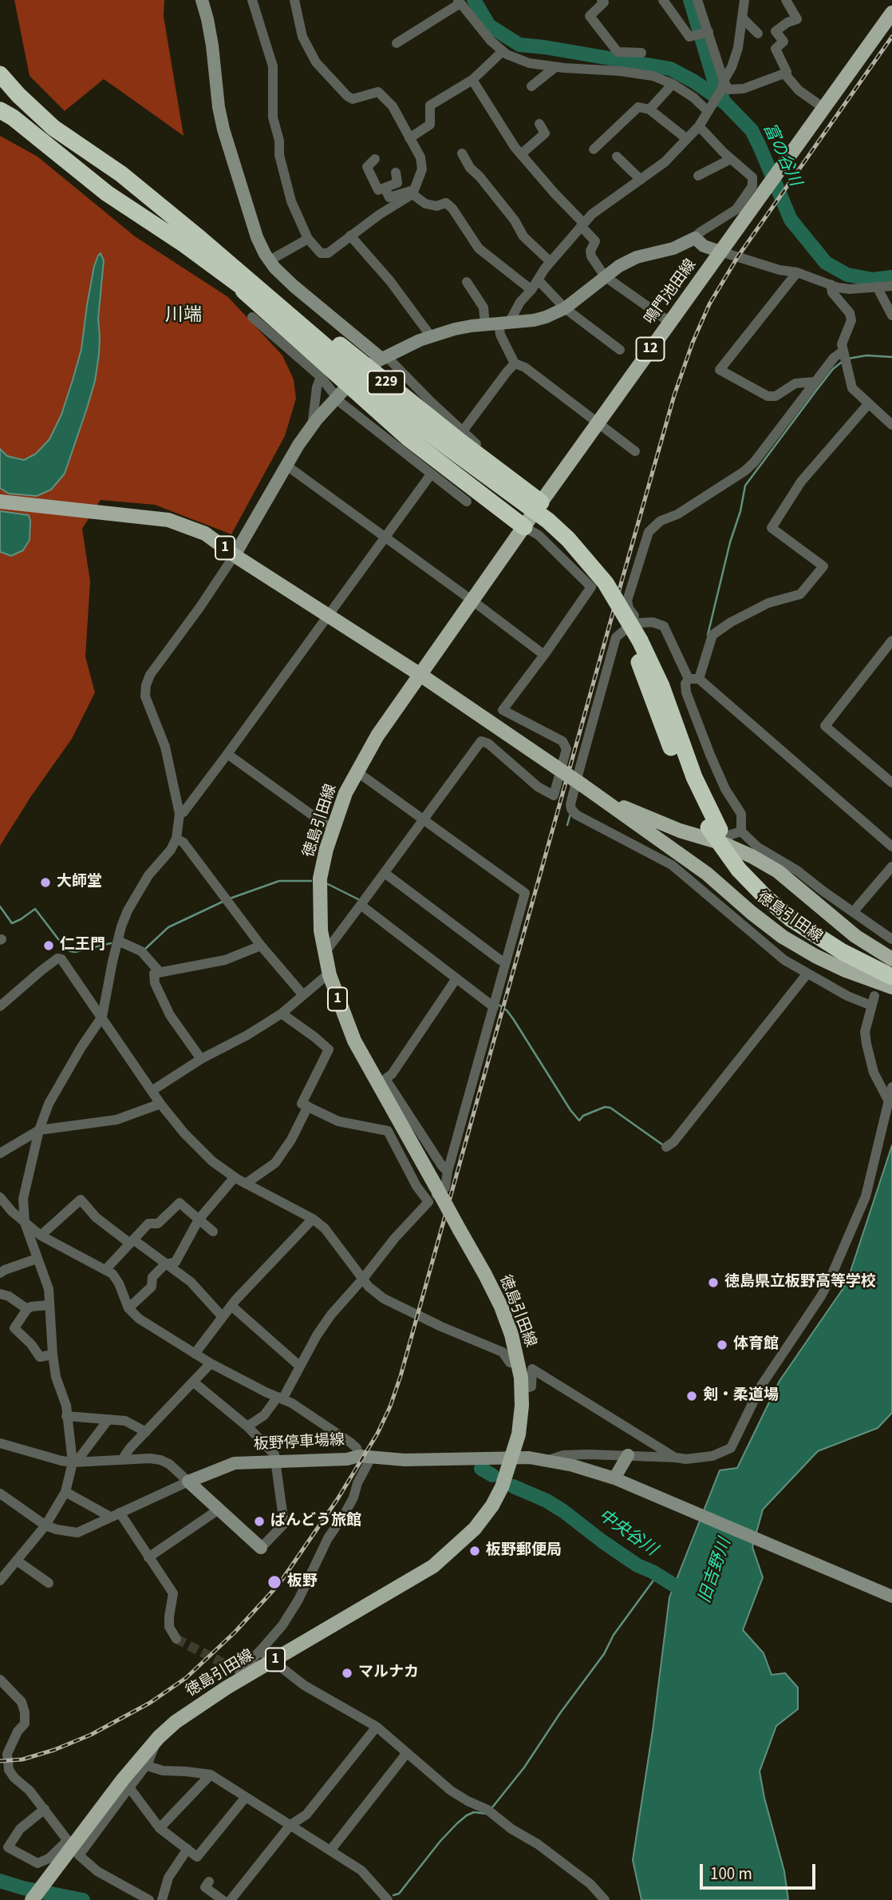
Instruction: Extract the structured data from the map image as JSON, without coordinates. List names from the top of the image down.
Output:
{
  "streets": {
    "highway": ["229"],
    "main road": [
      "鳴門池田線",
      "12",
      "1",
      "徳島引田線"
    ],
    "street": ["板野停車場線"]
  },
  "crossings": [
    ["鳴門池田線", "229"],
    ["鳴門池田線", "徳島引田線"],
    ["徳島引田線", "板野停車場線"]
  ],
  "districts": ["川端"],
  "water": ["富の谷川", "中央谷川", "旧吉野川"],
  "places": [
    "大師堂",
    "仁王門",
    "徳島県立板野高等学校",
    "体育館",
    "剣・柔道場",
    "ばんどう旅館",
    "板野郵便局",
    "板野",
    "マルナカ"
  ],
  "scale_bar": "100 m"
}
